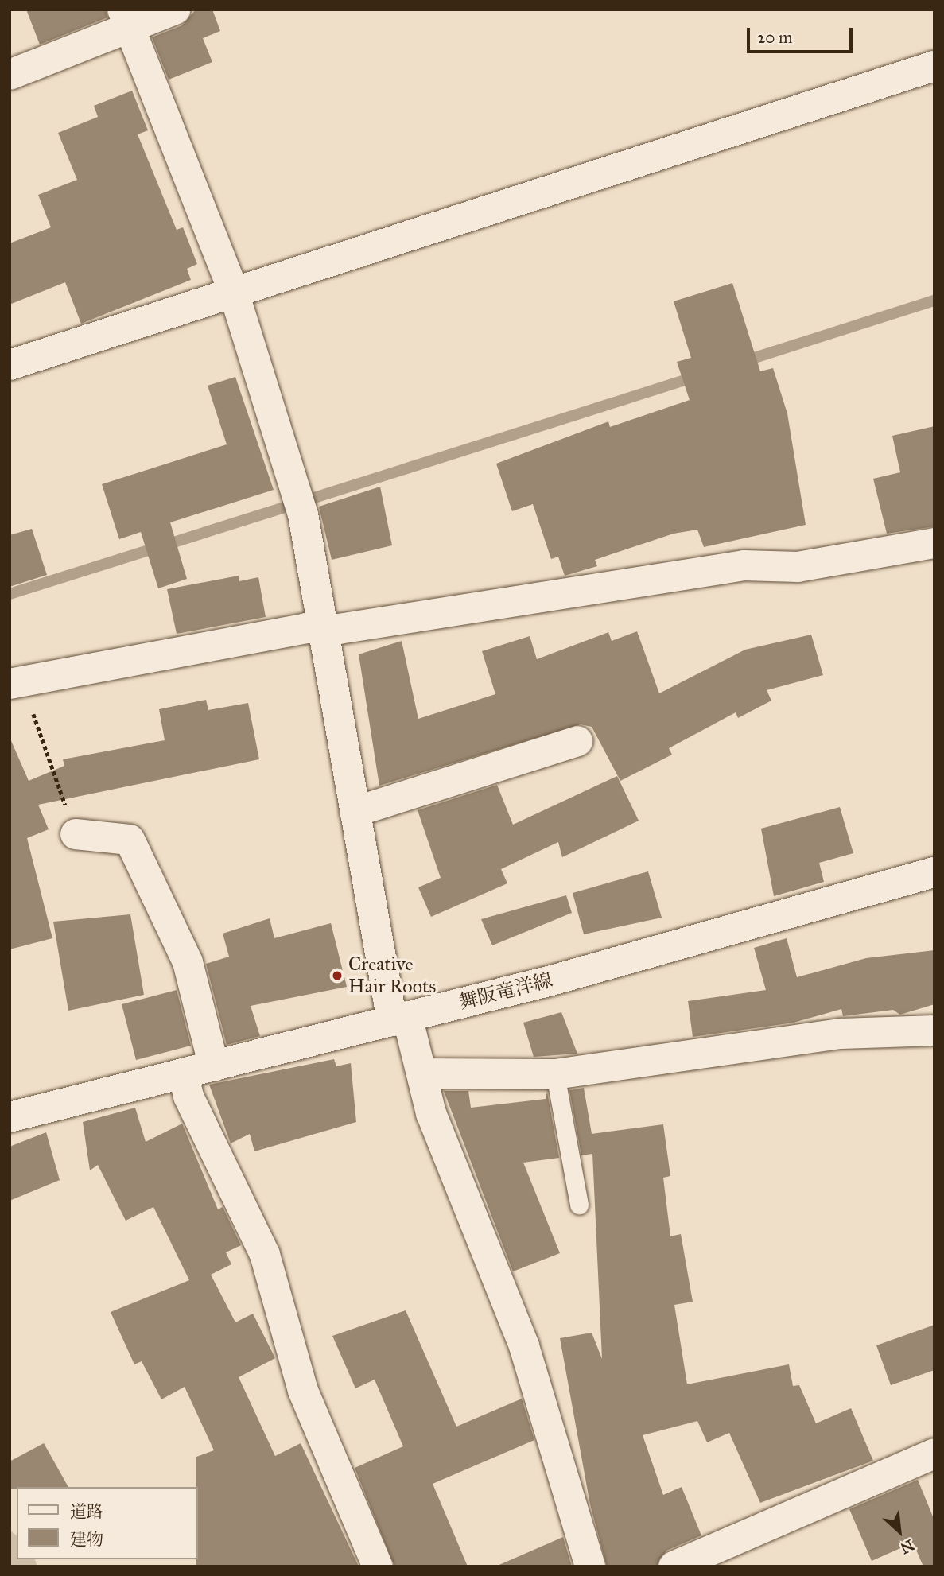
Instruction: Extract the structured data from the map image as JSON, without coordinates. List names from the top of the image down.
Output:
{
  "streets": {
    "street": ["舞阪竜洋線"]
  },
  "places": ["Creative Hair Roots"],
  "legend": ["道路", "建物"],
  "scale_bar": "20 m",
  "north": "bottom right"
}
